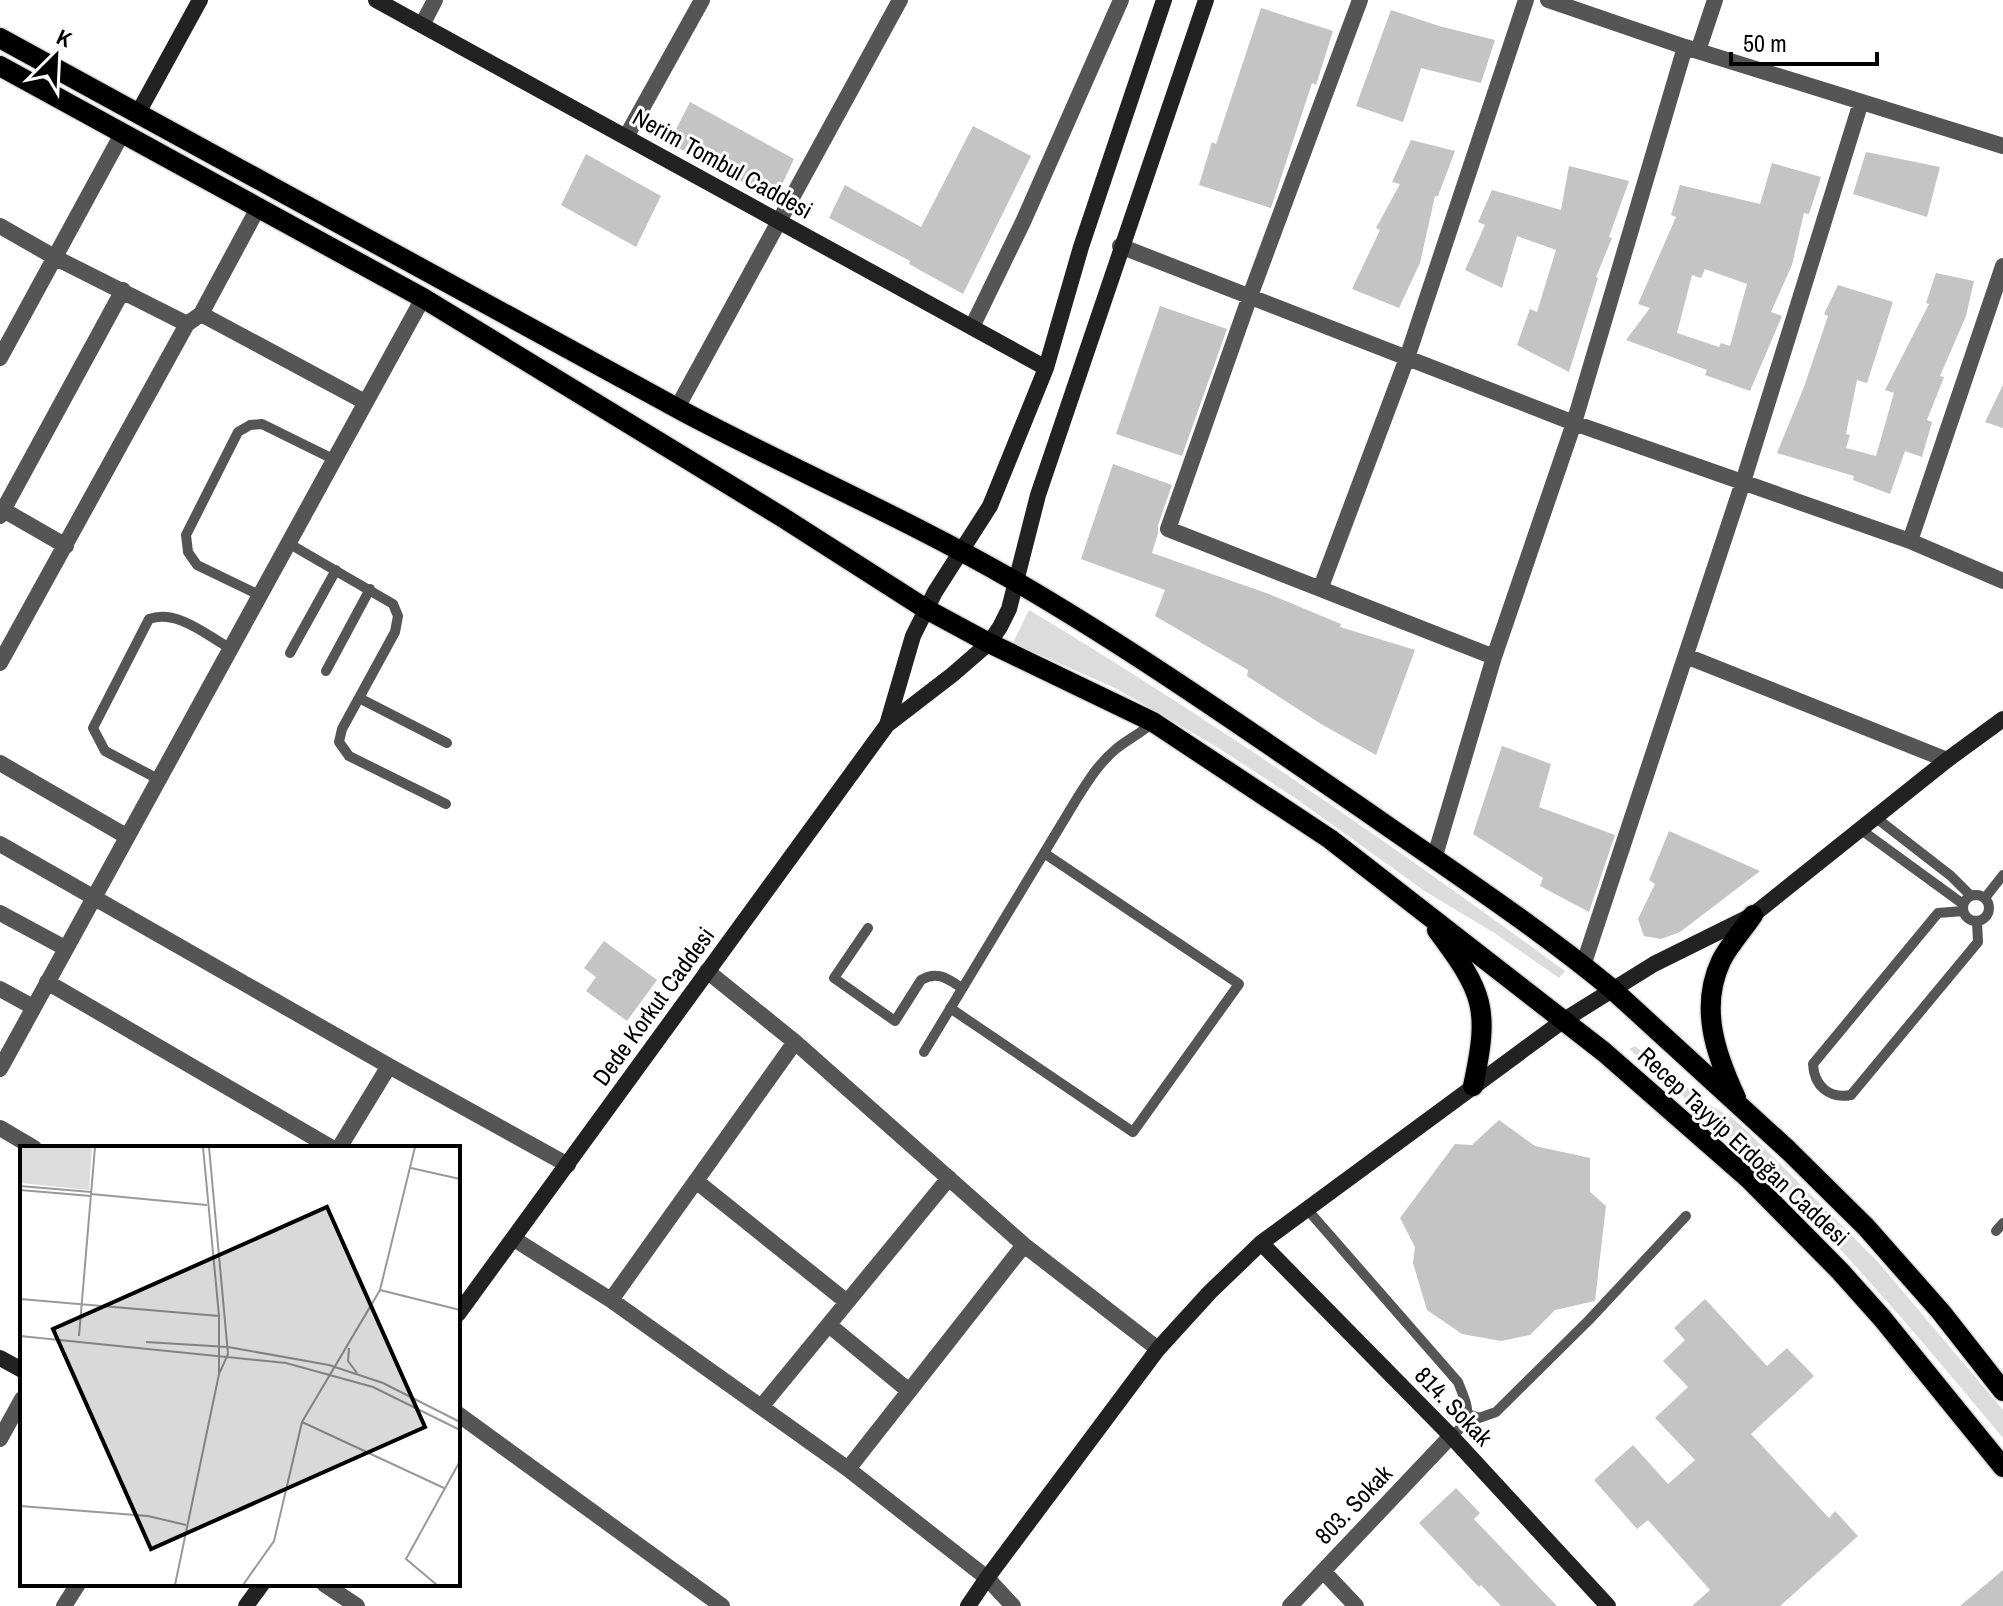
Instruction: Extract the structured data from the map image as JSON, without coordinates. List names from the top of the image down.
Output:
{
  "streets": {
    "main road": ["Recep Tayyip Erdoğan Caddesi"],
    "street": [
      "Nerim Tombul Caddesi",
      "Dede Korkut Caddesi",
      "814. Sokak",
      "803. Sokak"
    ]
  },
  "crossings": [
    ["Nerim Tombul Caddesi", "Dede Korkut Caddesi"],
    ["Dede Korkut Caddesi", "Recep Tayyip Erdoğan Caddesi"],
    ["814. Sokak", "803. Sokak"]
  ],
  "scale_bar": "50 m",
  "north": "top right"
}
